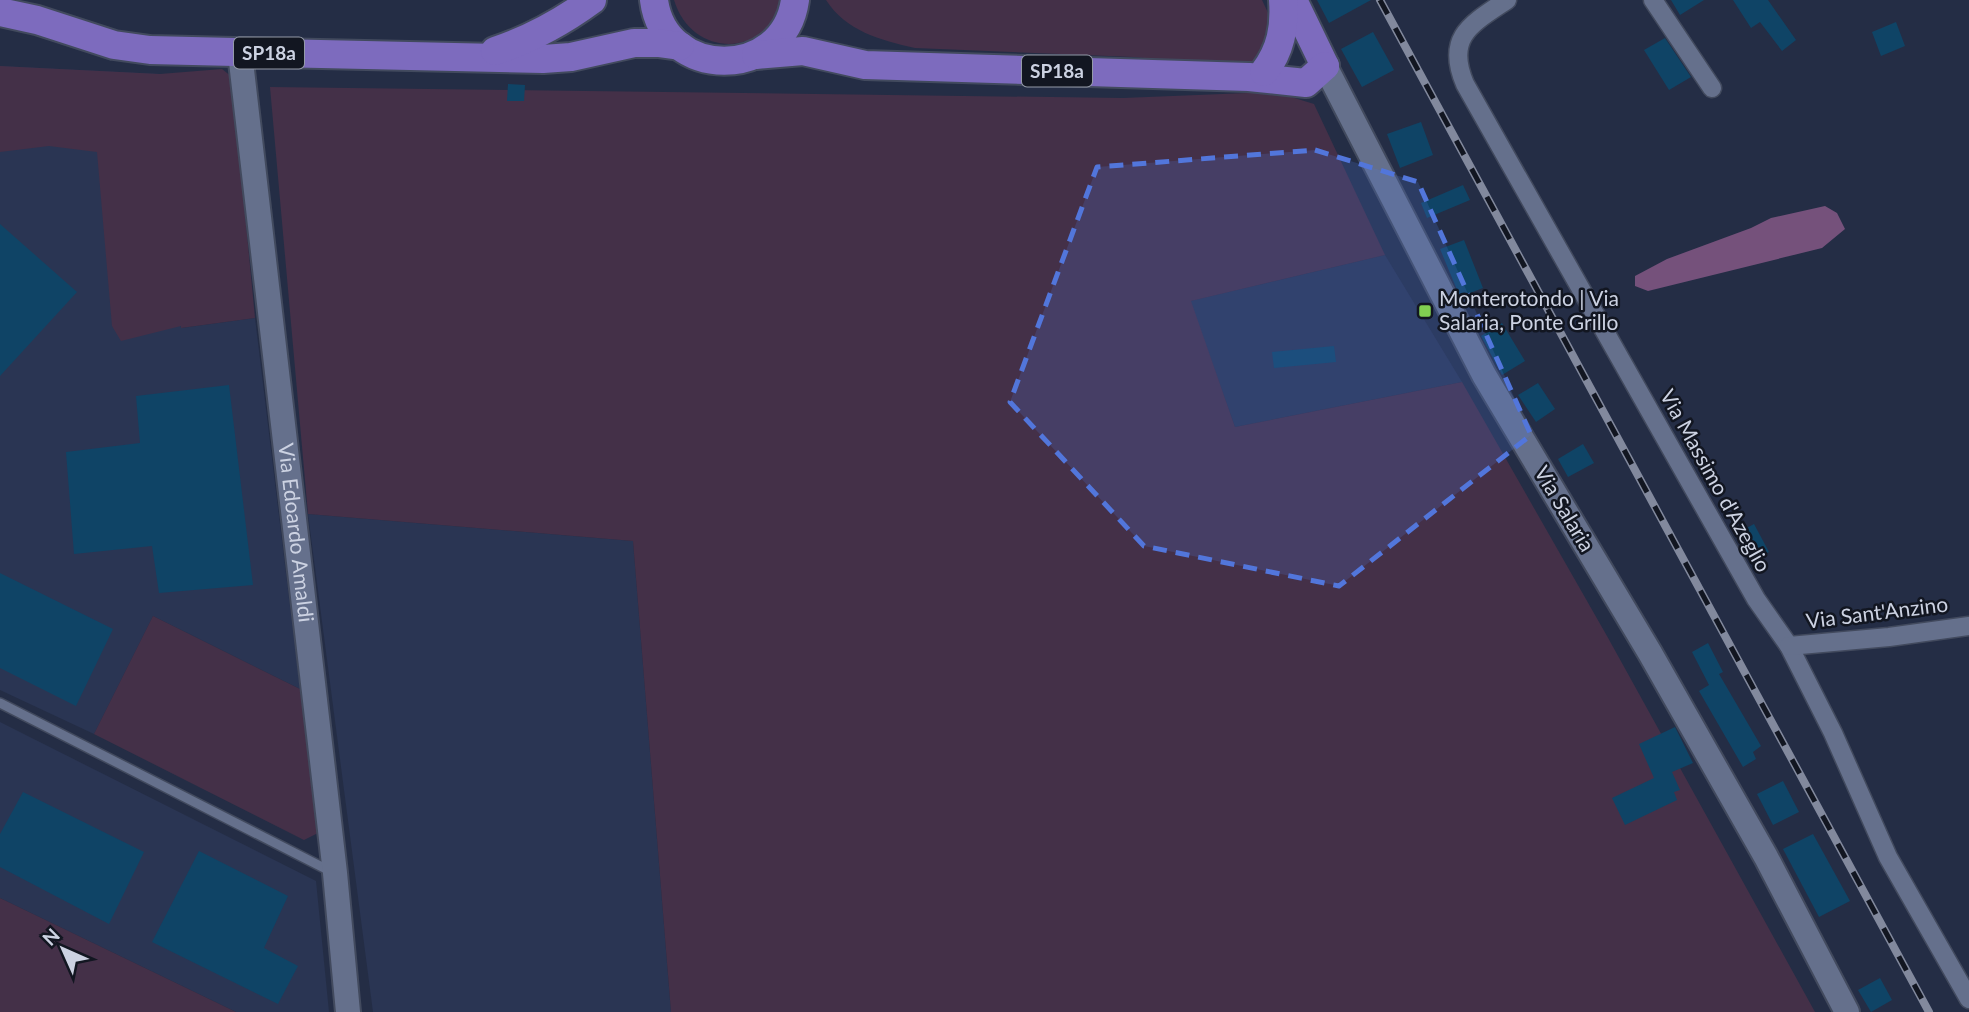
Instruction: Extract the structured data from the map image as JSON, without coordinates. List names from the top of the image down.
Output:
{
  "streets": {
    "main road": ["SP18a", "Via Salaria", "Via Edoardo Amaldi"],
    "street": ["Via Massimo d'Azeglio", "Via Sant'Anzino"]
  },
  "crossings": [
    ["SP18a", "Via Edoardo Amaldi"],
    ["Via Massimo d'Azeglio", "Via Sant'Anzino"]
  ],
  "places": {
    "transit": ["Monterotondo | Via Salaria, Ponte Grillo"]
  },
  "north": "top left"
}
